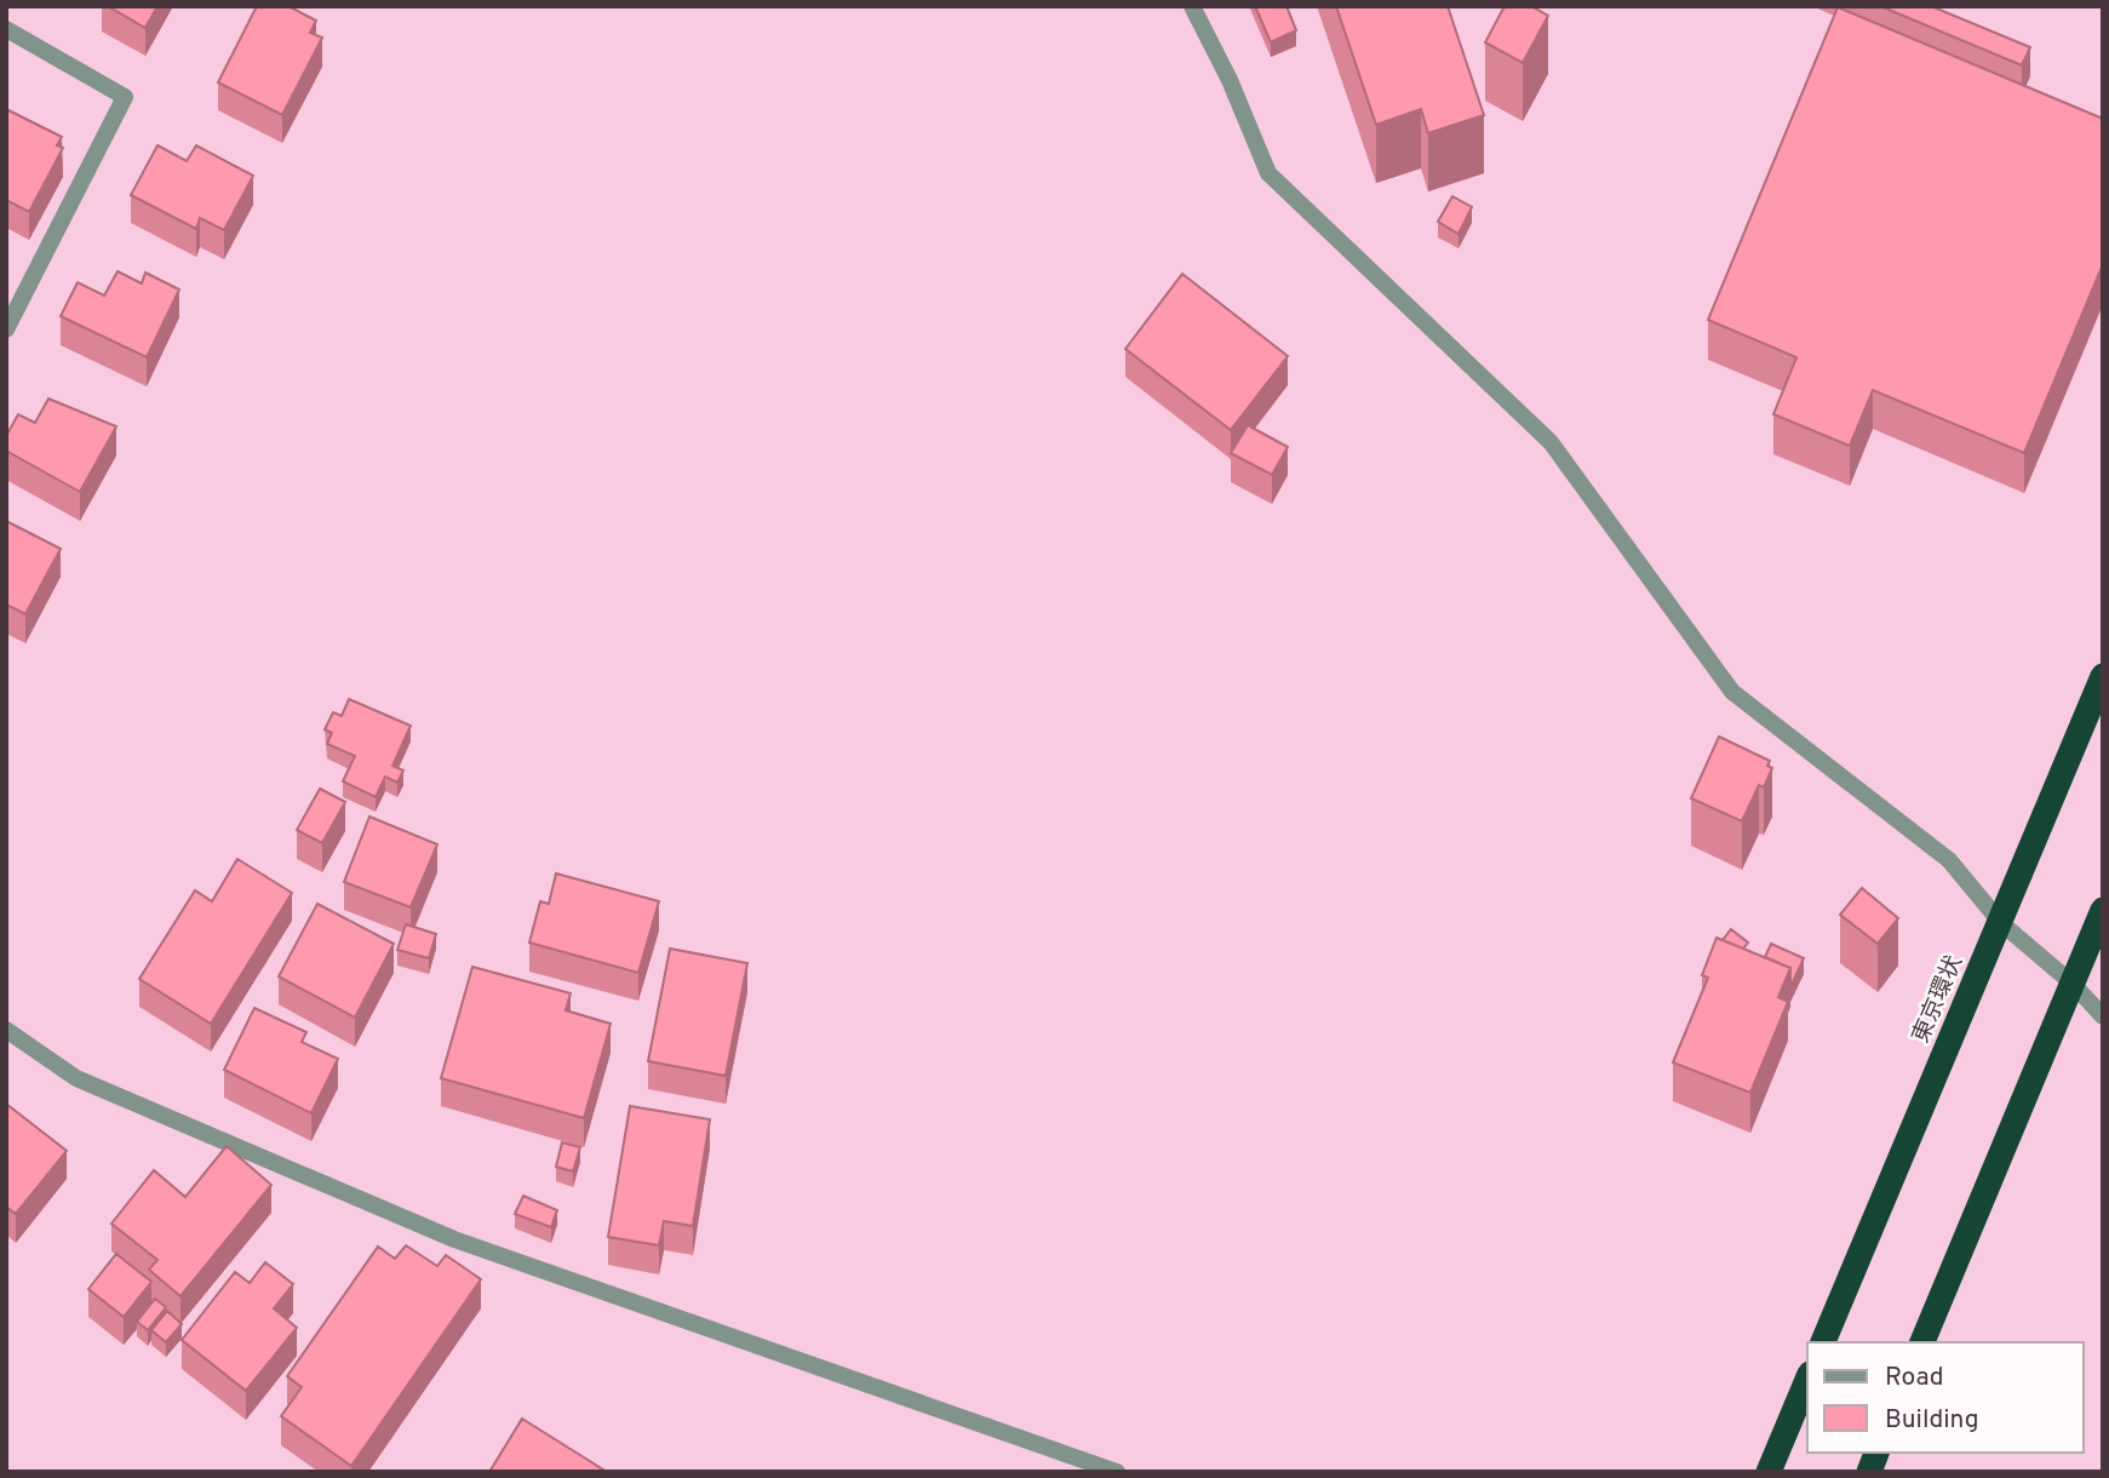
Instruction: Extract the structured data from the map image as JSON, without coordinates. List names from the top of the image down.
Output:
{
  "streets": {
    "highway": ["東京環状"]
  },
  "legend": ["Road", "Building"]
}
